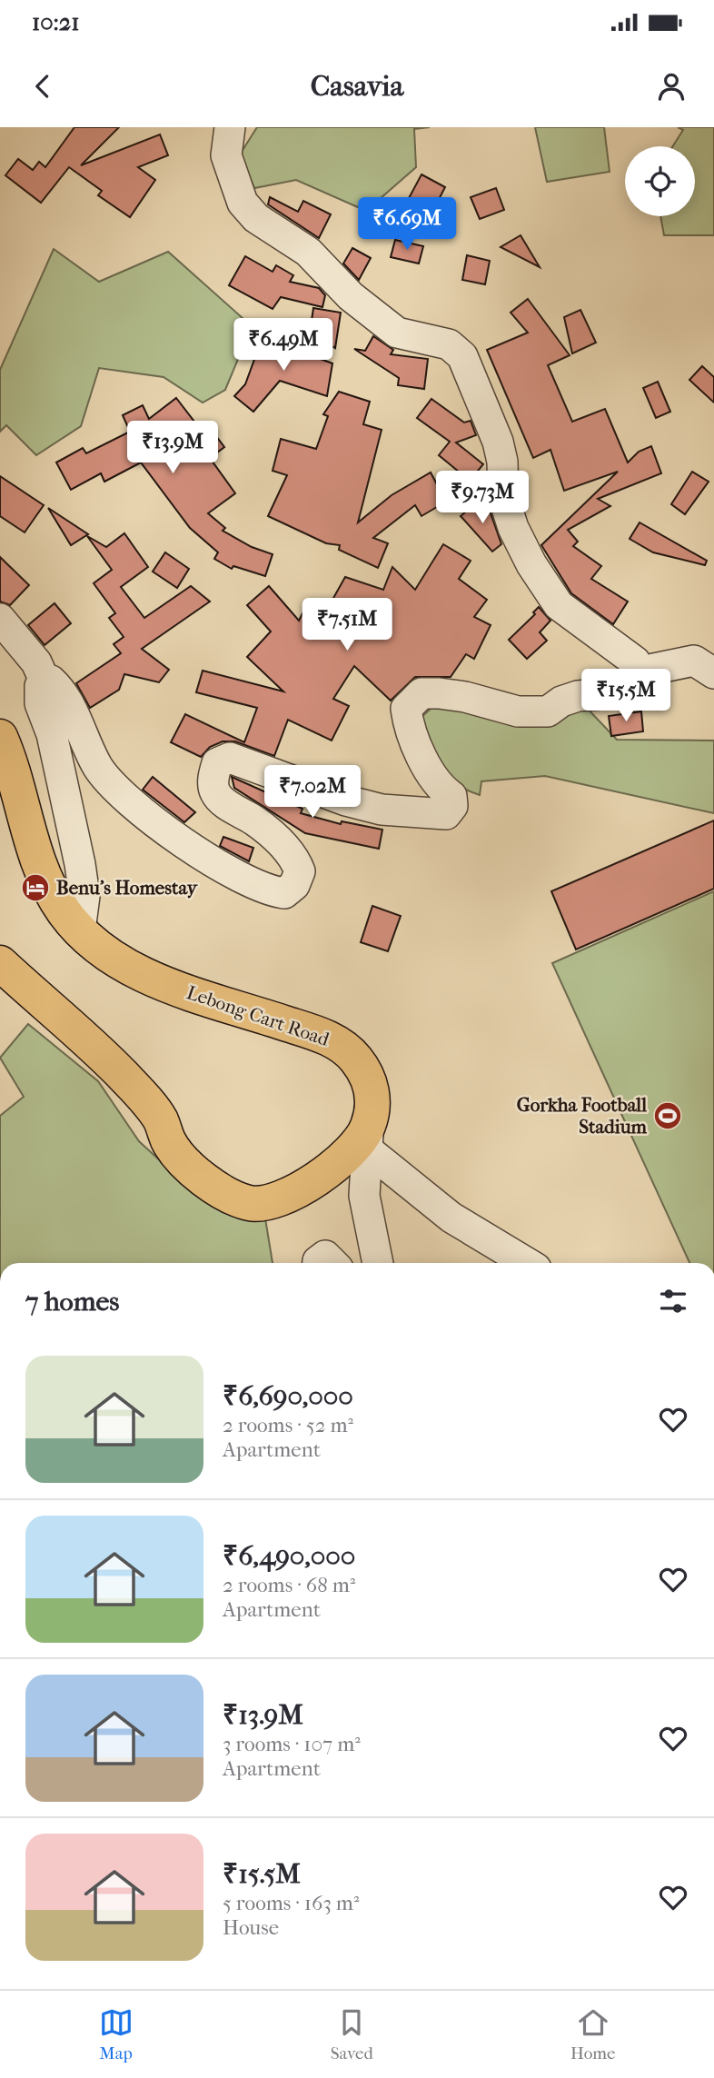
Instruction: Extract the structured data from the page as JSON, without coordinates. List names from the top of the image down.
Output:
{
  "streets": {
    "highway": ["Lebong Cart Road"]
  },
  "places": {
    "hotel": ["Benu's Homestay"],
    "sports": ["Gorkha Football Stadium"]
  },
  "page": {
    "status": "10:21",
    "header": "Casavia",
    "price": [
      "₹6.69M",
      "₹6.49M",
      "₹13.9M",
      "₹9.73M",
      "₹7.51M",
      "₹15.5M",
      "₹7.02M"
    ],
    "heading": "7 homes",
    "list": [
      {
        "name": "₹6,690,000",
        "note": "2 rooms · 52 m² · Apartment"
      },
      {
        "name": "₹6,490,000",
        "note": "2 rooms · 68 m² · Apartment"
      },
      {
        "name": "₹13.9M",
        "note": "3 rooms · 107 m² · Apartment"
      },
      {
        "name": "₹15.5M",
        "note": "5 rooms · 163 m² · House"
      }
    ],
    "tabs": ["Map", "Saved", "Home"]
  }
}
